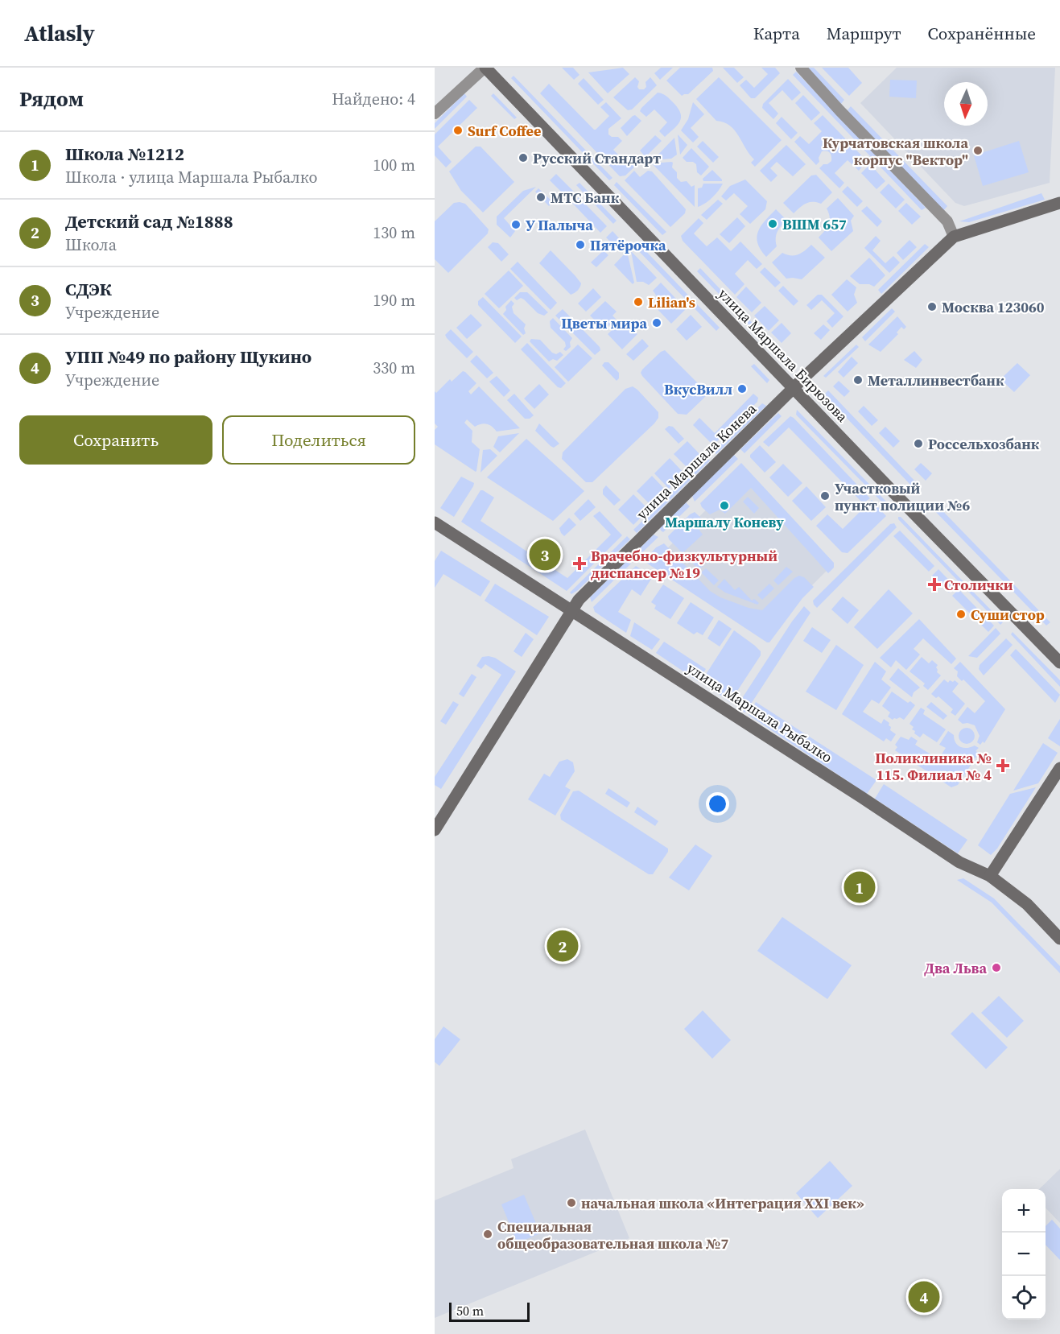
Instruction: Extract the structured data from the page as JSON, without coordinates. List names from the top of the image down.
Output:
{
  "streets": {
    "street": ["улица Маршала Бирюзова", "улица Маршала Конева", "улица Маршала Рыбалко"]
  },
  "crossings": [
    ["улица Маршала Бирюзова", "улица Маршала Конева"],
    ["улица Маршала Конева", "улица Маршала Рыбалко"]
  ],
  "places": {
    "other": [
      "Surf Coffee",
      "Курчатовская школа корпус \"Вектор\"",
      "Русский Стандарт",
      "МТС Банк",
      "ВШM 657",
      "У Палыча",
      "Пятёрочка",
      "Lilian's",
      "Москва 123060",
      "Цветы мира",
      "Металлинвестбанк",
      "ВкусВилл",
      "Россельхозбанк",
      "Участковый пункт полиции №6",
      "Маршалу Коневу",
      "Суши стор",
      "Два Льва",
      "начальная школа «Интеграция XXI век»",
      "Специальная общеобразовательная школа №7"
    ],
    "health": ["Врачебно-физкультурный диспансер №19", "Столички", "Поликлиника № 115. Филиал № 4"]
  },
  "scale_bar": "50 m",
  "north": "bottom",
  "page": {
    "header": "Atlasly",
    "nav": ["Карта", "Маршрут", "Сохранённые"],
    "heading": ["Рядом", "Найдено: 4"],
    "list": [
      {
        "mark": "1",
        "name": "Школа №1212",
        "note": "Школа · улица Маршала Рыбалко",
        "value": "100 m"
      },
      {
        "mark": "2",
        "name": "Детский сад №1888",
        "note": "Школа",
        "value": "130 m"
      },
      {
        "mark": "3",
        "name": "СДЭК",
        "note": "Учреждение",
        "value": "190 m"
      },
      {
        "mark": "4",
        "name": "УПП №49 по району Щукино",
        "note": "Учреждение",
        "value": "330 m"
      }
    ],
    "buttons": ["Сохранить", "Поделиться"],
    "pins": [
      "3",
      "1",
      "2",
      "4"
    ],
    "map_buttons": ["+", "−"],
    "scale": "50 m"
  }
}
